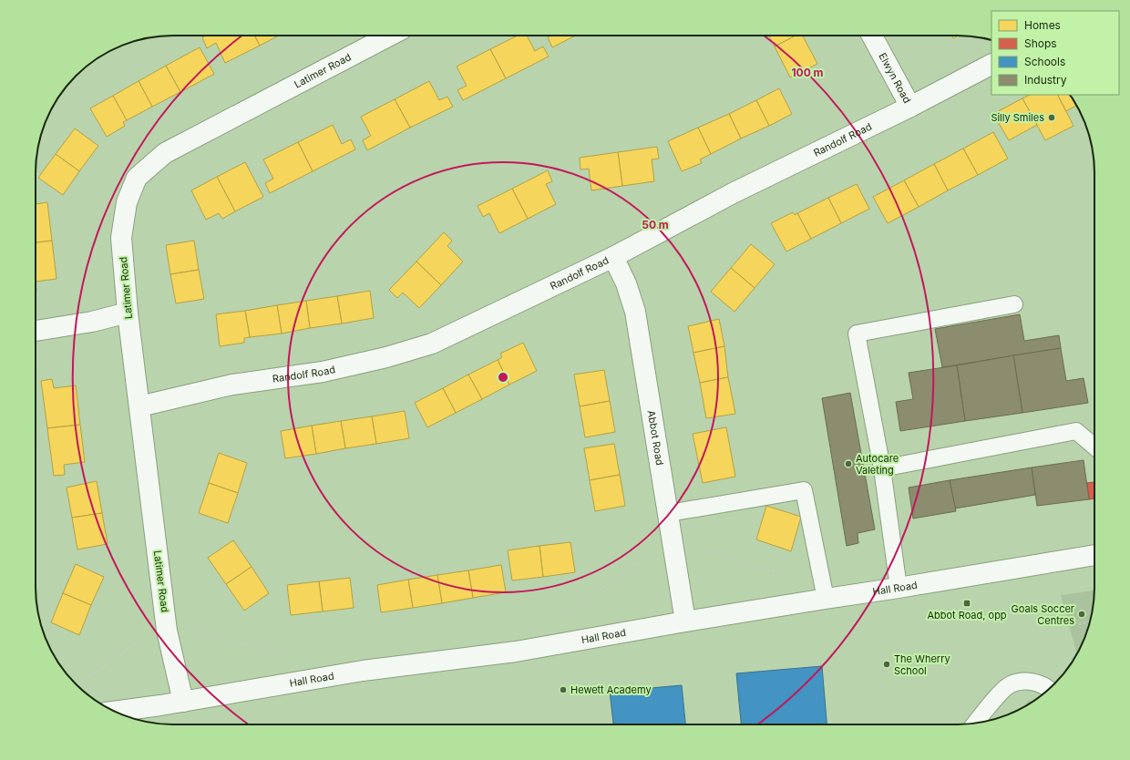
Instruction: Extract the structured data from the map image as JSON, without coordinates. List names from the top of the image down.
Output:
{
  "streets": {
    "street": [
      "Latimer Road",
      "Elwyn Road",
      "Randolf Road",
      "Abbot Road",
      "Hall Road"
    ]
  },
  "crossings": [
    ["Latimer Road", "Randolf Road"],
    ["Latimer Road", "Hall Road"],
    ["Elwyn Road", "Randolf Road"],
    ["Randolf Road", "Abbot Road"],
    ["Abbot Road", "Hall Road"]
  ],
  "places": {
    "other": [
      "Silly Smiles",
      "Autocare Valeting",
      "Goals Soccer Centres",
      "The Wherry School",
      "Hewett Academy"
    ],
    "transit": ["Abbot Road, opp"]
  },
  "legend": [
    "Homes",
    "Shops",
    "Schools",
    "Industry"
  ],
  "rings": ["100 m", "50 m"]
}
